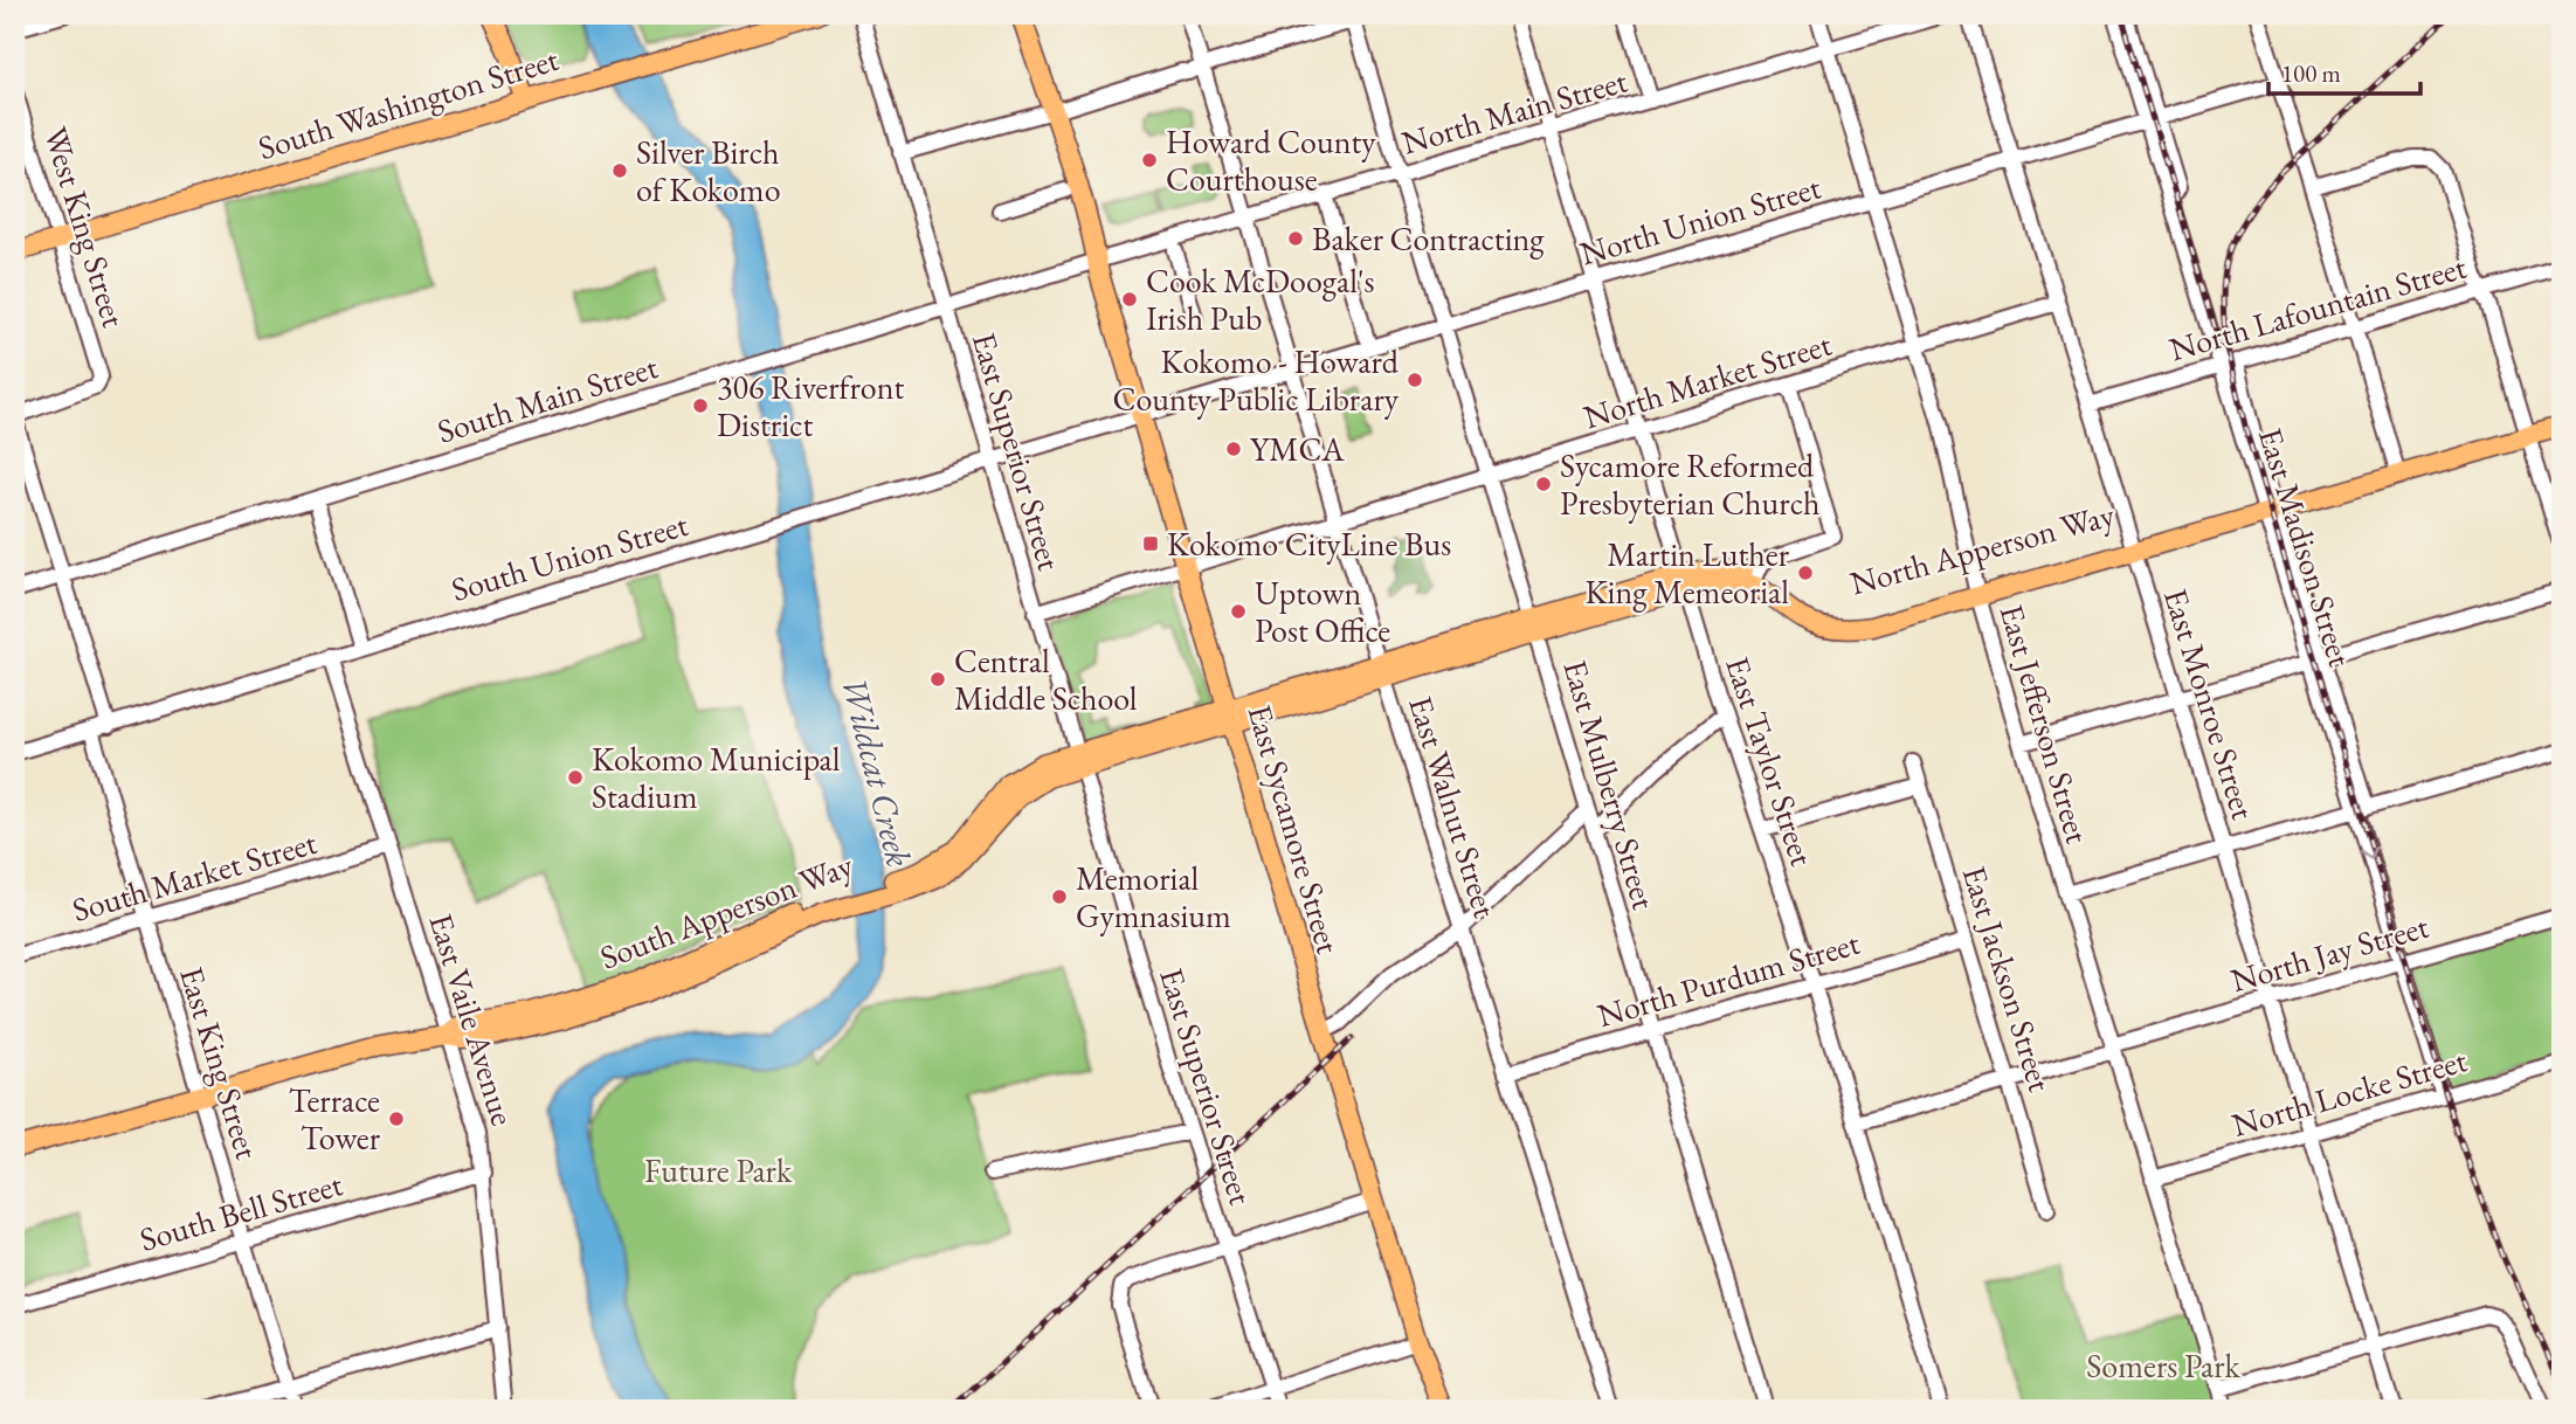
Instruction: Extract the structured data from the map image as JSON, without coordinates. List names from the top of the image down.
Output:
{
  "streets": {
    "main road": [
      "South Washington Street",
      "North Apperson Way",
      "East Sycamore Street",
      "South Apperson Way"
    ],
    "street": [
      "North Main Street",
      "North Union Street",
      "West King Street",
      "North Lafountain Street",
      "North Market Street",
      "South Main Street",
      "East Superior Street",
      "East Madison Street",
      "South Union Street",
      "East Monroe Street",
      "East Jefferson Street",
      "East Taylor Street",
      "East Mulberry Street",
      "East Walnut Street",
      "South Market Street",
      "North Jay Street",
      "North Purdum Street",
      "East Jackson Street",
      "East Vaile Avenue",
      "East King Street",
      "North Locke Street",
      "South Bell Street"
    ]
  },
  "crossings": [
    ["South Washington Street", "West King Street"],
    ["North Main Street", "South Main Street"],
    ["North Main Street", "East Jefferson Street"],
    ["North Main Street", "East Taylor Street"],
    ["North Main Street", "East Mulberry Street"],
    ["North Main Street", "East Walnut Street"],
    ["North Main Street", "East Sycamore Street"],
    ["North Union Street", "East Madison Street"],
    ["North Union Street", "South Union Street"],
    ["North Union Street", "East Monroe Street"],
    ["North Union Street", "East Jefferson Street"],
    ["North Union Street", "East Taylor Street"],
    ["North Union Street", "East Mulberry Street"],
    ["North Union Street", "East Walnut Street"],
    ["North Union Street", "East Sycamore Street"],
    ["North Lafountain Street", "East Madison Street"],
    ["North Lafountain Street", "East Monroe Street"],
    ["North Market Street", "East Monroe Street"],
    ["North Market Street", "East Jefferson Street"],
    ["North Market Street", "East Taylor Street"],
    ["North Market Street", "East Mulberry Street"],
    ["North Market Street", "East Walnut Street"],
    ["North Market Street", "East Sycamore Street"],
    ["South Main Street", "East Superior Street"],
    ["South Main Street", "East Sycamore Street"],
    ["East Superior Street", "South Union Street"],
    ["East Superior Street", "South Apperson Way"],
    ["East Madison Street", "North Apperson Way"],
    ["East Madison Street", "North Jay Street"],
    ["East Madison Street", "North Locke Street"],
    ["North Apperson Way", "East Monroe Street"],
    ["North Apperson Way", "East Jefferson Street"],
    ["North Apperson Way", "East Taylor Street"],
    ["North Apperson Way", "East Mulberry Street"],
    ["North Apperson Way", "East Walnut Street"],
    ["North Apperson Way", "East Sycamore Street"],
    ["North Apperson Way", "South Apperson Way"],
    ["South Union Street", "East Sycamore Street"],
    ["South Union Street", "East Vaile Avenue"],
    ["South Union Street", "East King Street"],
    ["East Monroe Street", "North Jay Street"],
    ["East Monroe Street", "North Locke Street"],
    ["East Jefferson Street", "North Jay Street"],
    ["East Jefferson Street", "North Locke Street"],
    ["East Taylor Street", "North Jay Street"],
    ["East Taylor Street", "North Purdum Street"],
    ["East Mulberry Street", "North Purdum Street"],
    ["East Walnut Street", "North Purdum Street"],
    ["East Sycamore Street", "South Apperson Way"],
    ["South Market Street", "East Vaile Avenue"],
    ["South Market Street", "East King Street"],
    ["South Apperson Way", "East Vaile Avenue"],
    ["South Apperson Way", "East King Street"],
    ["North Jay Street", "East Jackson Street"],
    ["North Purdum Street", "East Jackson Street"],
    ["East Vaile Avenue", "South Bell Street"],
    ["East King Street", "South Bell Street"]
  ],
  "water": ["Wildcat Creek"],
  "parks": ["Future Park", "Somers Park"],
  "places": {
    "other": [
      "Howard County Courthouse",
      "Silver Birch of Kokomo",
      "Baker Contracting",
      "Cook McDoogal's Irish Pub",
      "Kokomo - Howard County Public Library",
      "306 Riverfront District",
      "YMCA",
      "Sycamore Reformed Presbyterian Church",
      "Martin Luther King Memeorial",
      "Uptown Post Office",
      "Central Middle School",
      "Kokomo Municipal Stadium",
      "Memorial Gymnasium",
      "Terrace Tower"
    ],
    "transit": ["Kokomo CityLine Bus"]
  },
  "scale_bar": "100 m"
}
